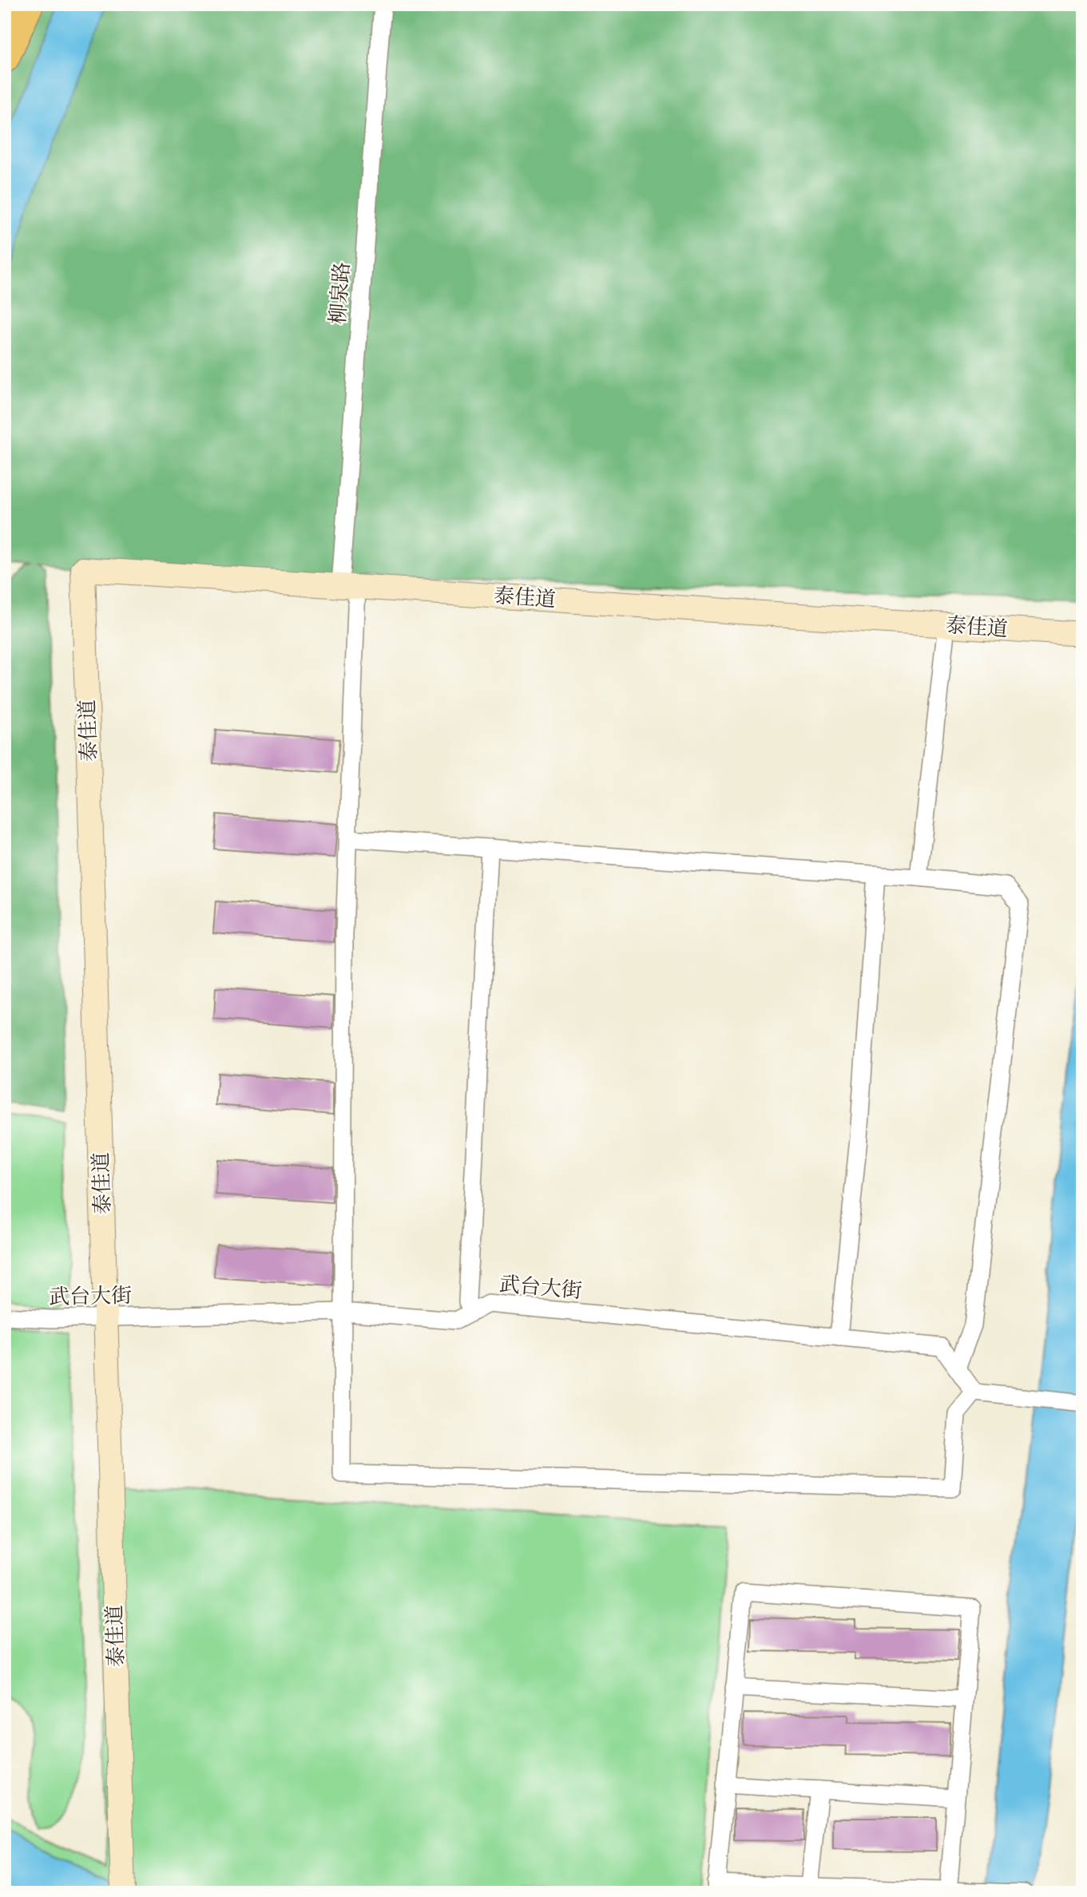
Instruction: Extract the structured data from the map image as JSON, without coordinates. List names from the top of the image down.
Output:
{
  "streets": {
    "street": ["柳泉路", "泰佳道", "武台大街"]
  },
  "crossings": [
    ["柳泉路", "泰佳道"],
    ["柳泉路", "武台大街"],
    ["泰佳道", "武台大街"]
  ]
}
